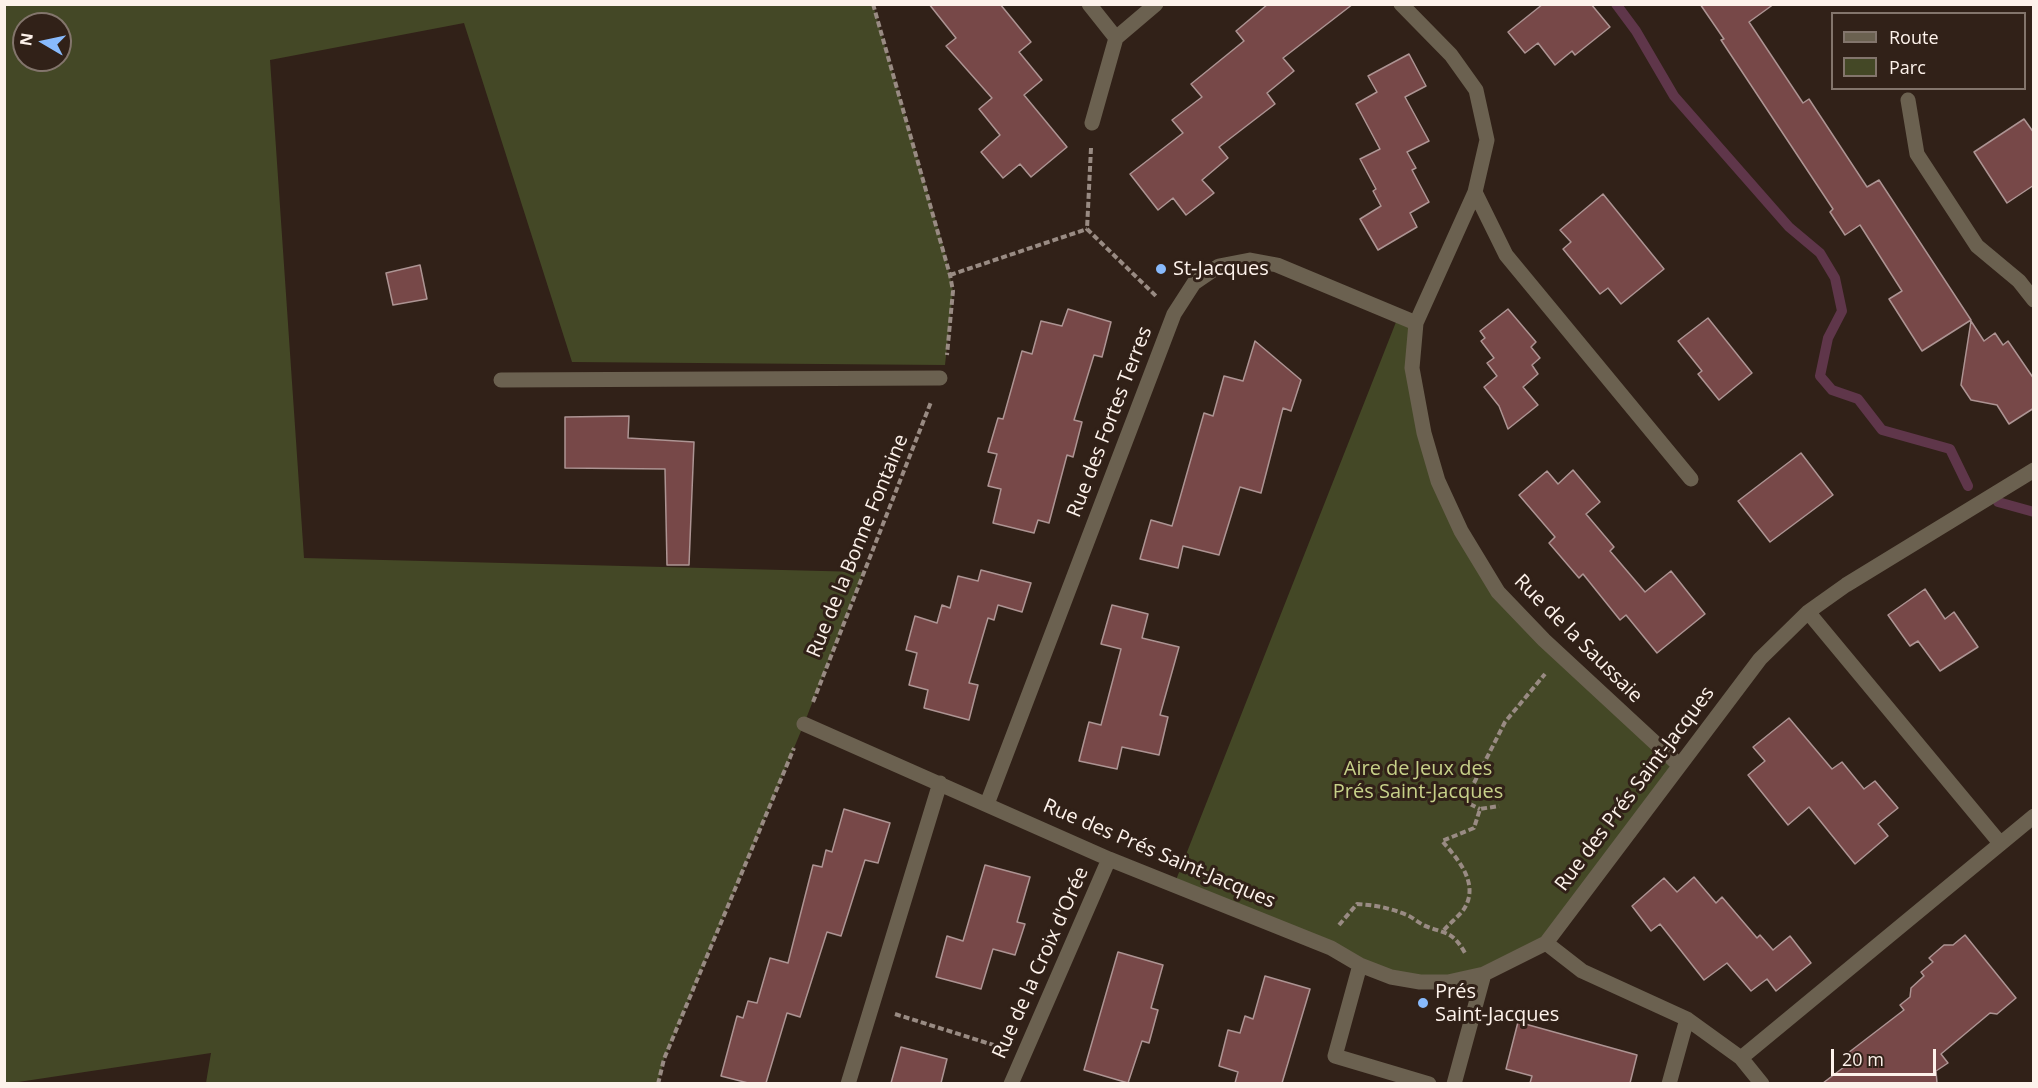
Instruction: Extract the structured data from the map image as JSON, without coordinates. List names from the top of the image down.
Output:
{
  "streets": {
    "street": [
      "Rue des Fortes Terres",
      "Rue de la Saussaie",
      "Rue des Prés Saint-Jacques",
      "Rue de la Croix d'Orée"
    ],
    "path": ["Rue de la Bonne Fontaine"]
  },
  "crossings": [
    ["Rue des Fortes Terres", "Rue de la Saussaie"],
    ["Rue des Fortes Terres", "Rue des Prés Saint-Jacques"],
    ["Rue de la Bonne Fontaine", "Rue des Prés Saint-Jacques"],
    ["Rue de la Saussaie", "Rue des Prés Saint-Jacques"],
    ["Rue des Prés Saint-Jacques", "Rue de la Croix d'Orée"]
  ],
  "parks": ["Aire de Jeux des Prés Saint-Jacques"],
  "places": ["St-Jacques", "Prés Saint-Jacques"],
  "legend": ["Route", "Parc"],
  "scale_bar": "20 m",
  "north": "left"
}
